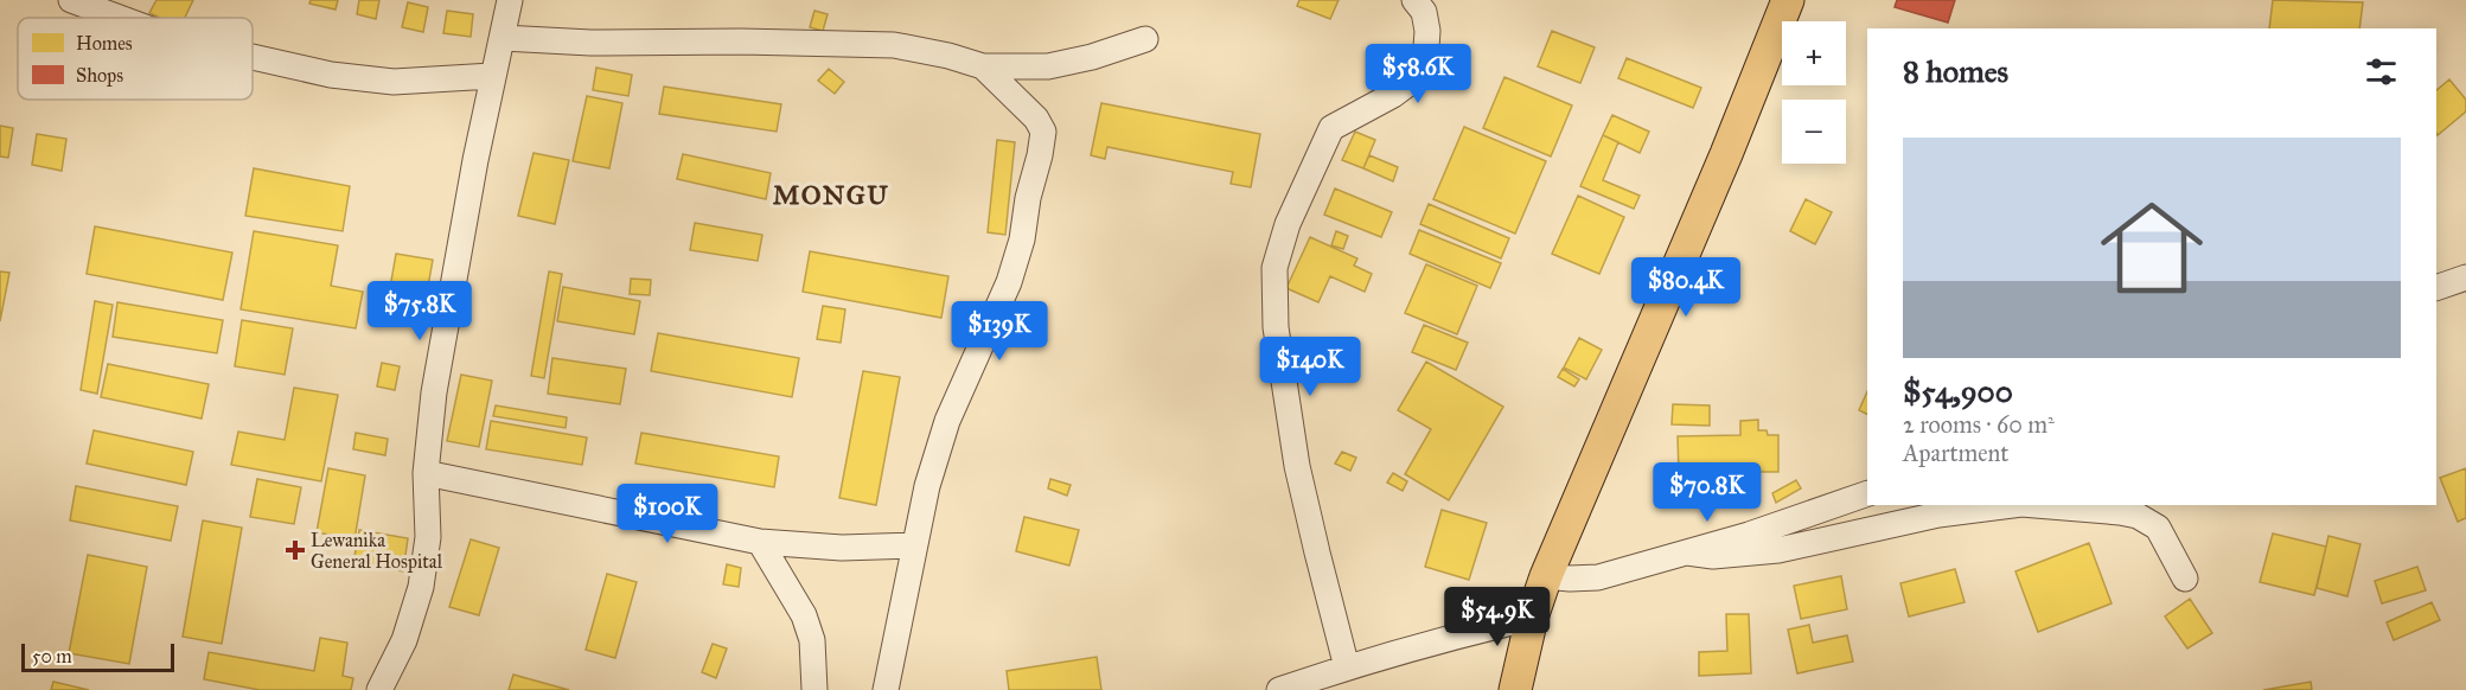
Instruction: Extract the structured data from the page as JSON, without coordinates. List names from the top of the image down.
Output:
{
  "districts": ["MONGU"],
  "places": {
    "health": ["Lewanika General Hospital"]
  },
  "legend": ["Homes", "Shops"],
  "scale_bar": "50 m",
  "page": {
    "map_buttons": ["+", "−"],
    "heading": "8 homes",
    "price": [
      "$58.6K",
      "$80.4K",
      "$75.8K",
      "$139K",
      "$140K",
      "$70.8K",
      "$100K",
      "$54.9K"
    ],
    "list": [
      {
        "name": "$54,900",
        "note": "2 rooms · 60 m² · Apartment"
      }
    ],
    "scale": "50 m"
  }
}
